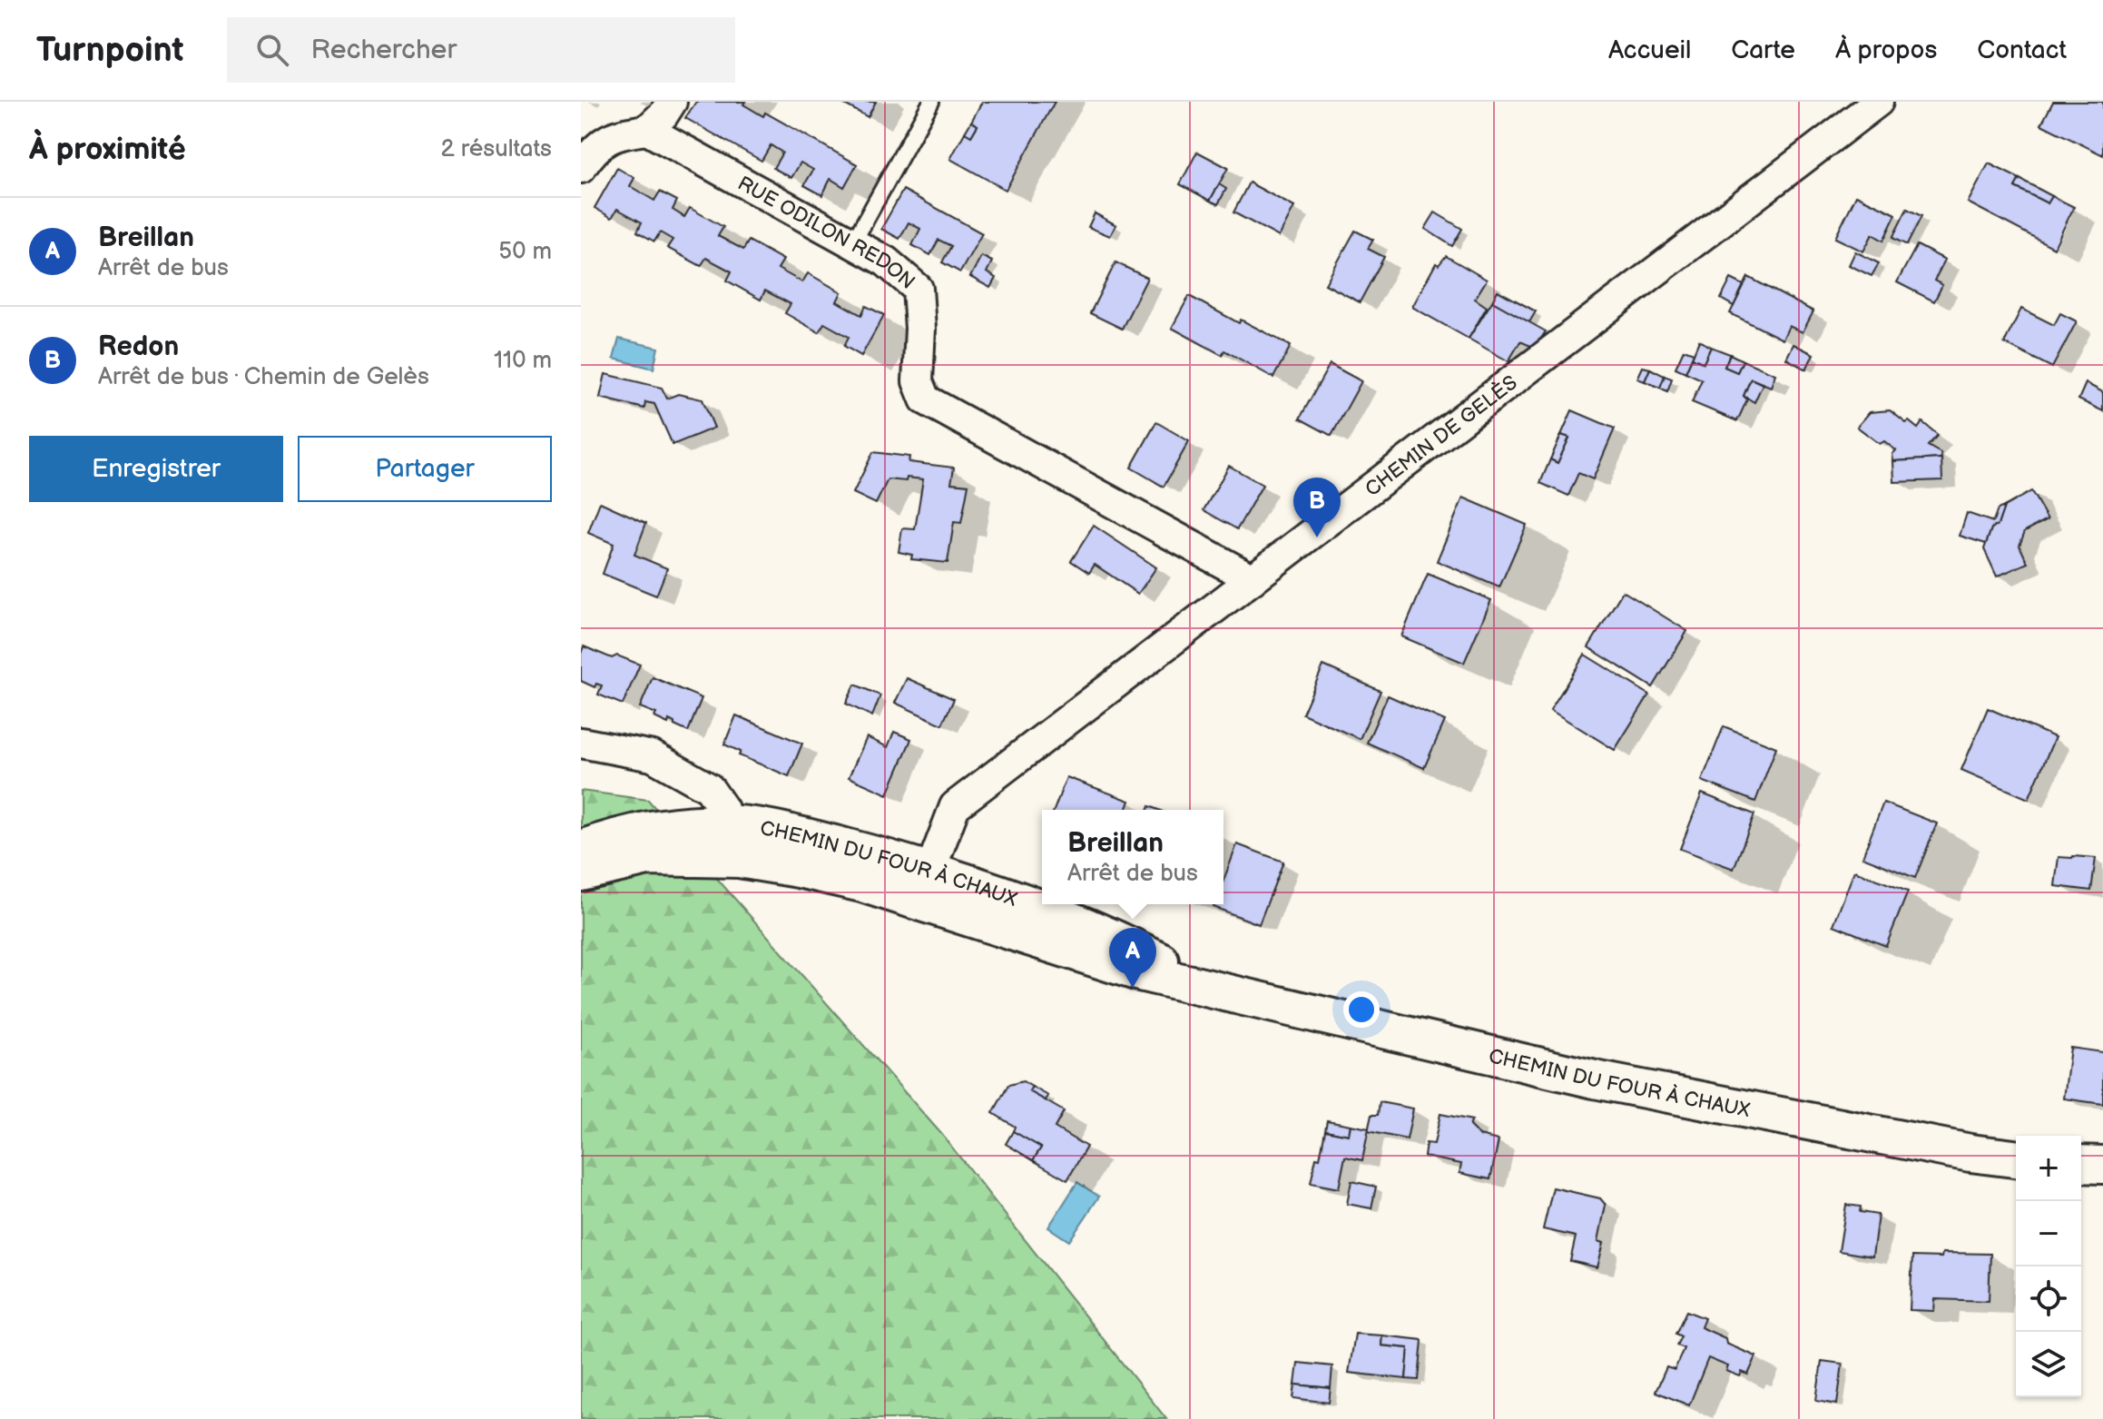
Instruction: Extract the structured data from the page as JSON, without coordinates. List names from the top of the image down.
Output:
{
  "streets": {
    "street": ["RUE ODILON REDON", "CHEMIN DE GELÈS", "CHEMIN DU FOUR À CHAUX"]
  },
  "crossings": [
    ["RUE ODILON REDON", "CHEMIN DE GELÈS"],
    ["CHEMIN DE GELÈS", "CHEMIN DU FOUR À CHAUX"]
  ],
  "page": {
    "header": "Turnpoint",
    "search": "Rechercher",
    "nav": [
      "Accueil",
      "Carte",
      "À propos",
      "Contact"
    ],
    "heading": ["À proximité", "2 résultats"],
    "list": [
      {
        "mark": "A",
        "name": "Breillan",
        "note": "Arrêt de bus",
        "value": "50 m"
      },
      {
        "mark": "B",
        "name": "Redon",
        "note": "Arrêt de bus · Chemin de Gelès",
        "value": "110 m"
      }
    ],
    "buttons": ["Enregistrer", "Partager"],
    "pins": ["B", "A"],
    "popup": ["Breillan", "Arrêt de bus"],
    "map_buttons": ["+", "−"]
  }
}
